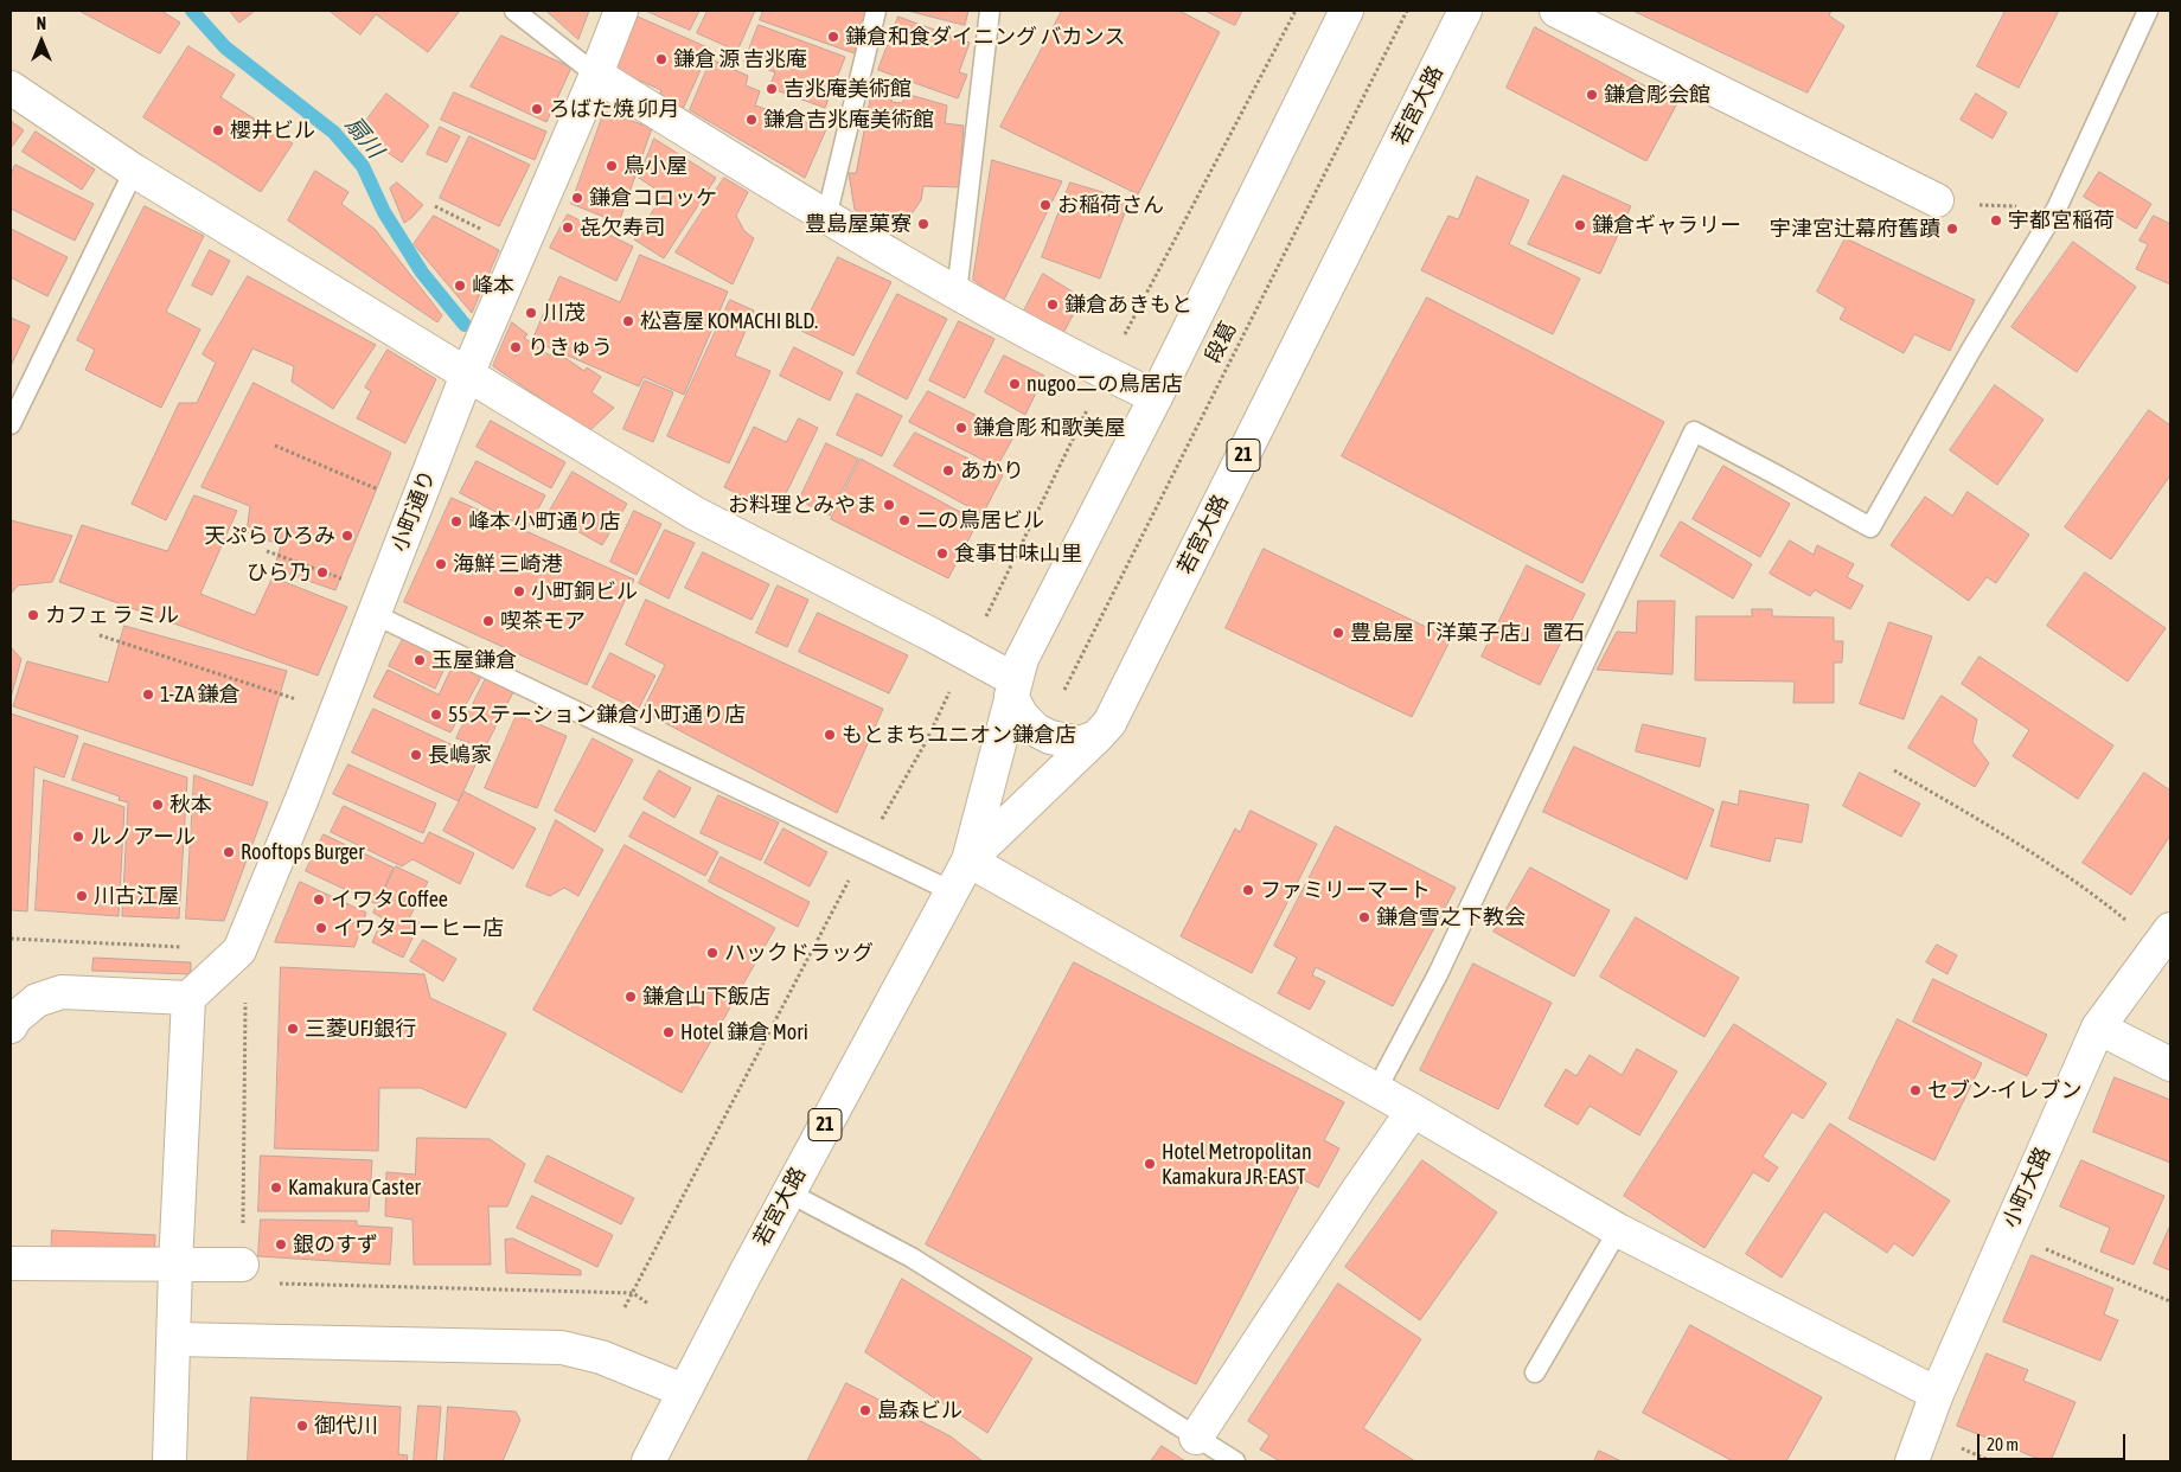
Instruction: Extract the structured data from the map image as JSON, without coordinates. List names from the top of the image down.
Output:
{
  "streets": {
    "street": [
      "若宮大路",
      "21",
      "小町通り",
      "小町大路"
    ],
    "path": ["段葛"]
  },
  "water": ["扇川"],
  "places": [
    "鎌倉和食ダイニング バカンス",
    "鎌倉 源 吉兆庵",
    "吉兆庵美術館",
    "鎌倉彫会館",
    "ろばた焼 卯月",
    "鎌倉吉兆庵美術館",
    "櫻井ビル",
    "鳥小屋",
    "鎌倉コロッケ",
    "お稲荷さん",
    "宇都宮稲荷",
    "豊島屋菓寮",
    "鎌倉ギャラリー",
    "㐂欠寿司",
    "宇津宮辻幕府舊蹟",
    "峰本",
    "鎌倉あきもと",
    "川茂",
    "松喜屋 KOMACHI BLD.",
    "りきゅう",
    "nugoo二の鳥居店",
    "鎌倉彫 和歌美屋",
    "あかり",
    "お料理とみやま",
    "二の鳥居ビル",
    "峰本 小町通り店",
    "天ぷら ひろみ",
    "食事甘味山里",
    "海鮮 三崎港",
    "ひら乃",
    "小町銅ビル",
    "カフェ ラ ミル",
    "喫茶モア",
    "豊島屋「洋菓子店」置石",
    "玉屋鎌倉",
    "1-ZA 鎌倉",
    "55ステーション鎌倉小町通り店",
    "もとまちユニオン鎌倉店",
    "長嶋家",
    "秋本",
    "ルノアール",
    "Rooftops Burger",
    "ファミリーマート",
    "川古江屋",
    "イワタ Coffee",
    "鎌倉雪之下教会",
    "イワタコーヒー店",
    "ハックドラッグ",
    "鎌倉山下飯店",
    "三菱UFJ銀行",
    "Hotel 鎌倉 Mori",
    "セブン-イレブン",
    "Hotel Metropolitan Kamakura JR-EAST",
    "Kamakura Caster",
    "銀のすず",
    "島森ビル",
    "御代川"
  ],
  "scale_bar": "20 m",
  "north": "top"
}
